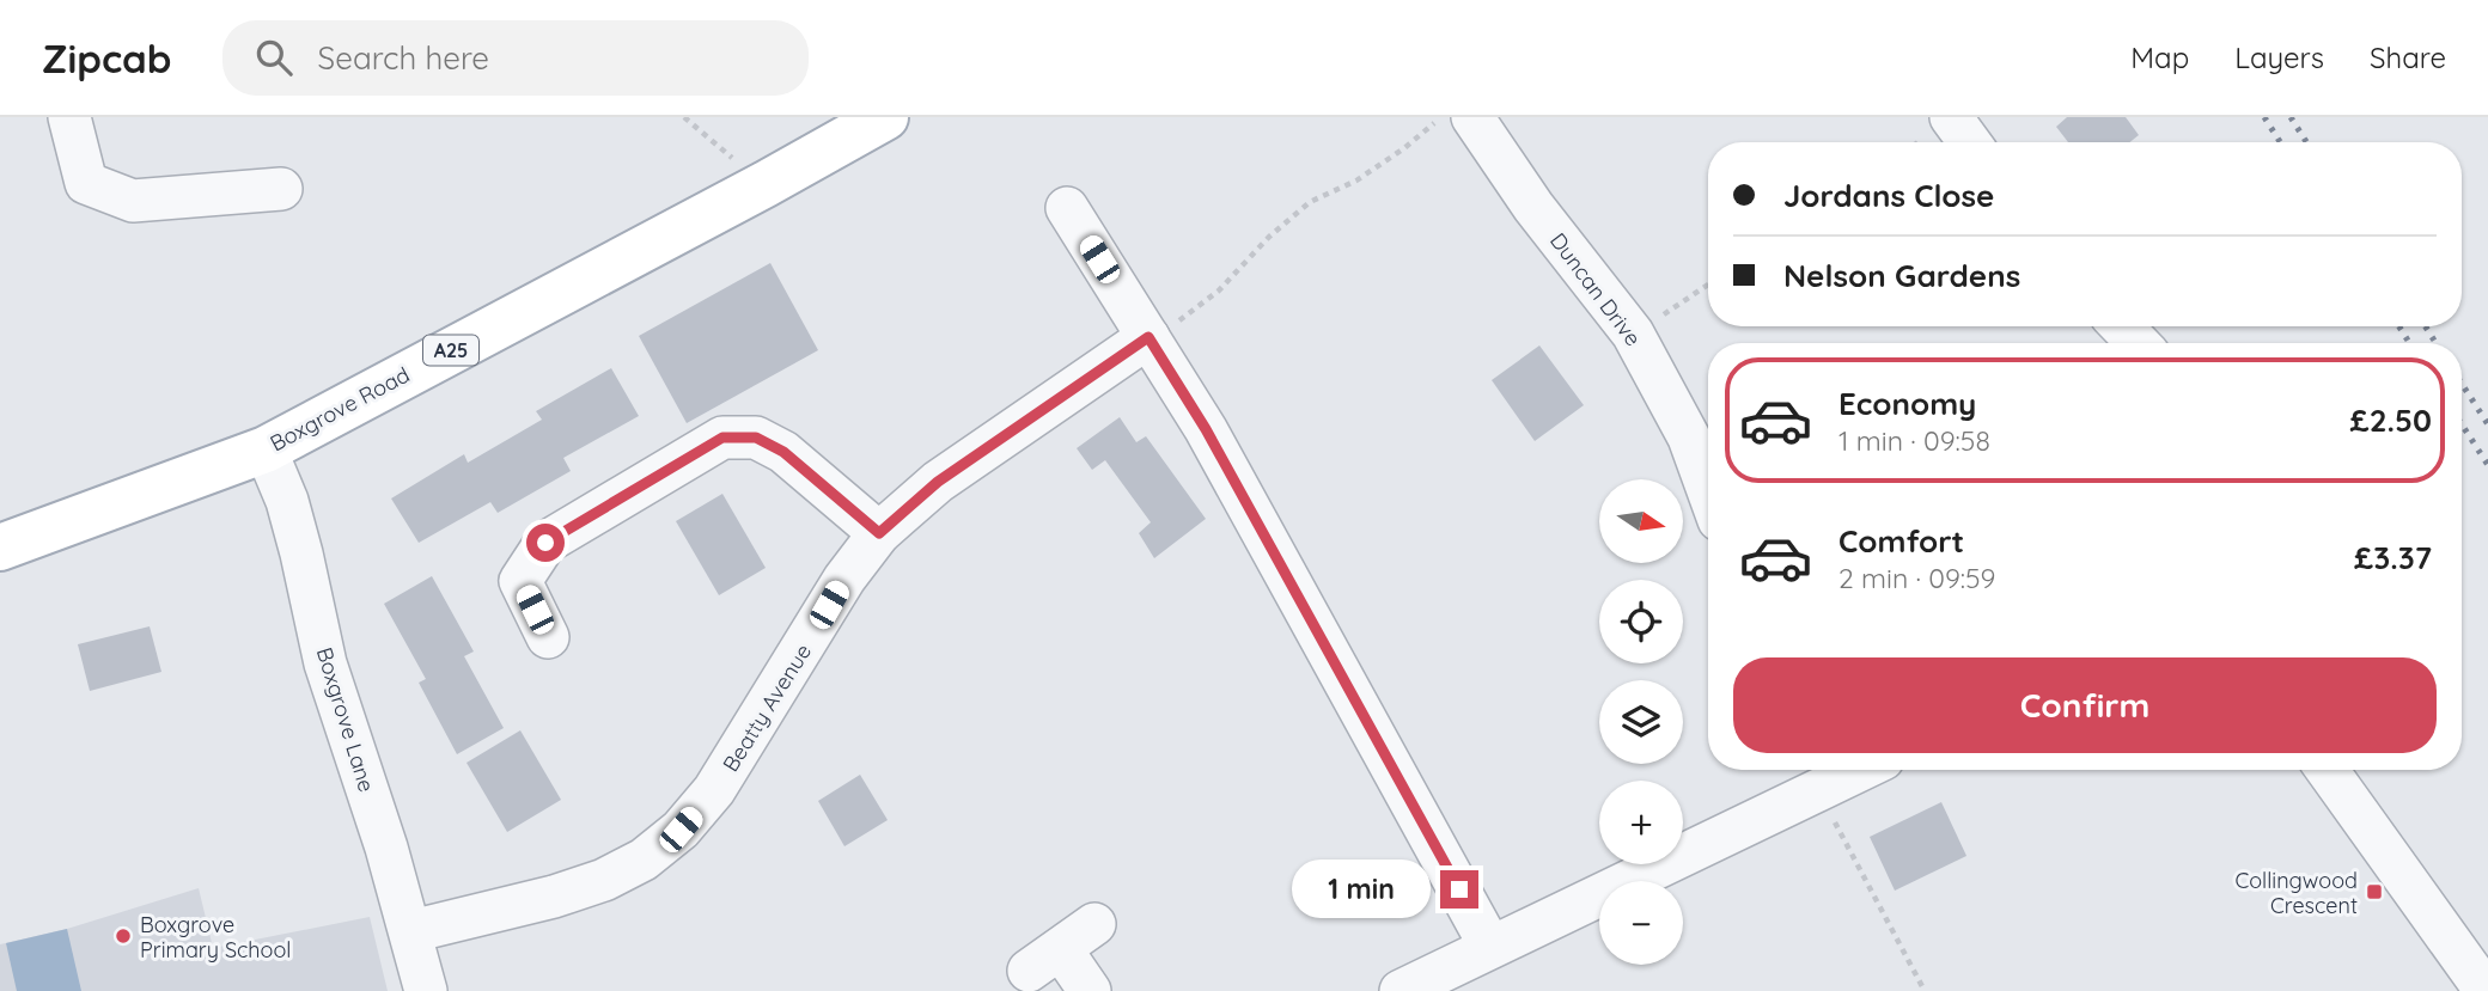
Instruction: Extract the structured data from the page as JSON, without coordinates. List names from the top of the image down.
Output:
{
  "streets": {
    "main road": ["A25", "Boxgrove Road"],
    "street": ["Duncan Drive", "Beatty Avenue", "Boxgrove Lane"]
  },
  "crossings": [
    ["Boxgrove Road", "Boxgrove Lane"],
    ["Beatty Avenue", "Boxgrove Lane"]
  ],
  "places": {
    "transit": ["Collingwood Crescent"],
    "other": ["Boxgrove Primary School"]
  },
  "north": "right",
  "page": {
    "header": "Zipcab",
    "search": "Search here",
    "nav": ["Map", "Layers", "Share"],
    "banner": ["Jordans Close", "Nelson Gardens"],
    "list": [
      {
        "name": "Economy",
        "note": "1 min · 09:58",
        "value": "£2.50"
      },
      {
        "name": "Comfort",
        "note": "2 min · 09:59",
        "value": "£3.37"
      }
    ],
    "map_buttons": ["+", "−"],
    "buttons": "Confirm",
    "bubble": "1 min"
  }
}
